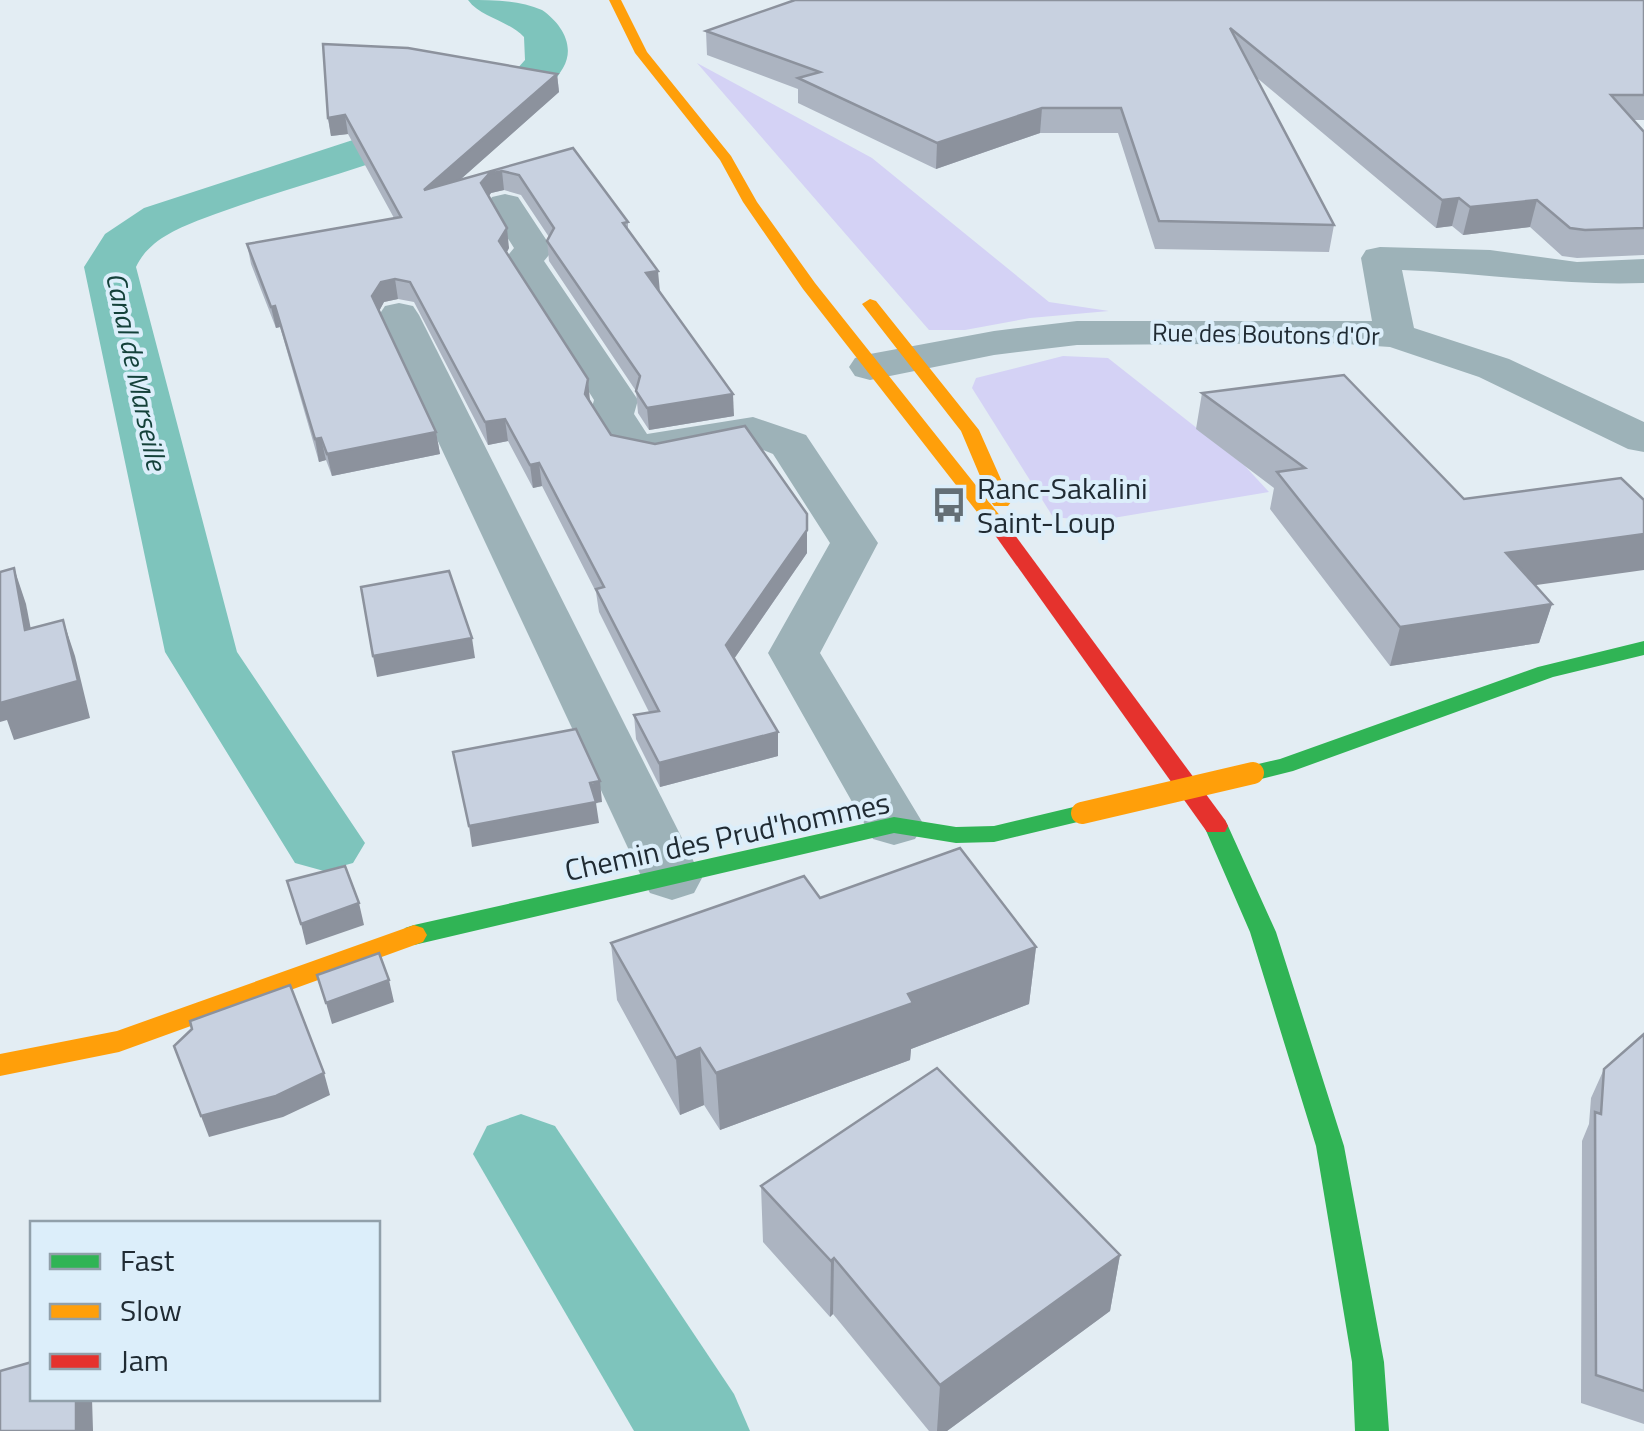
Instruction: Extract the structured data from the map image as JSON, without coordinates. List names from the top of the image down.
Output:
{
  "streets": {
    "street": ["Rue des Boutons d'Or", "Chemin des Prud'hommes"]
  },
  "water": ["Canal de Marseille"],
  "places": {
    "bus stop": ["Ranc-Sakalini Saint-Loup"]
  },
  "legend": ["Fast", "Slow", "Jam"]
}
